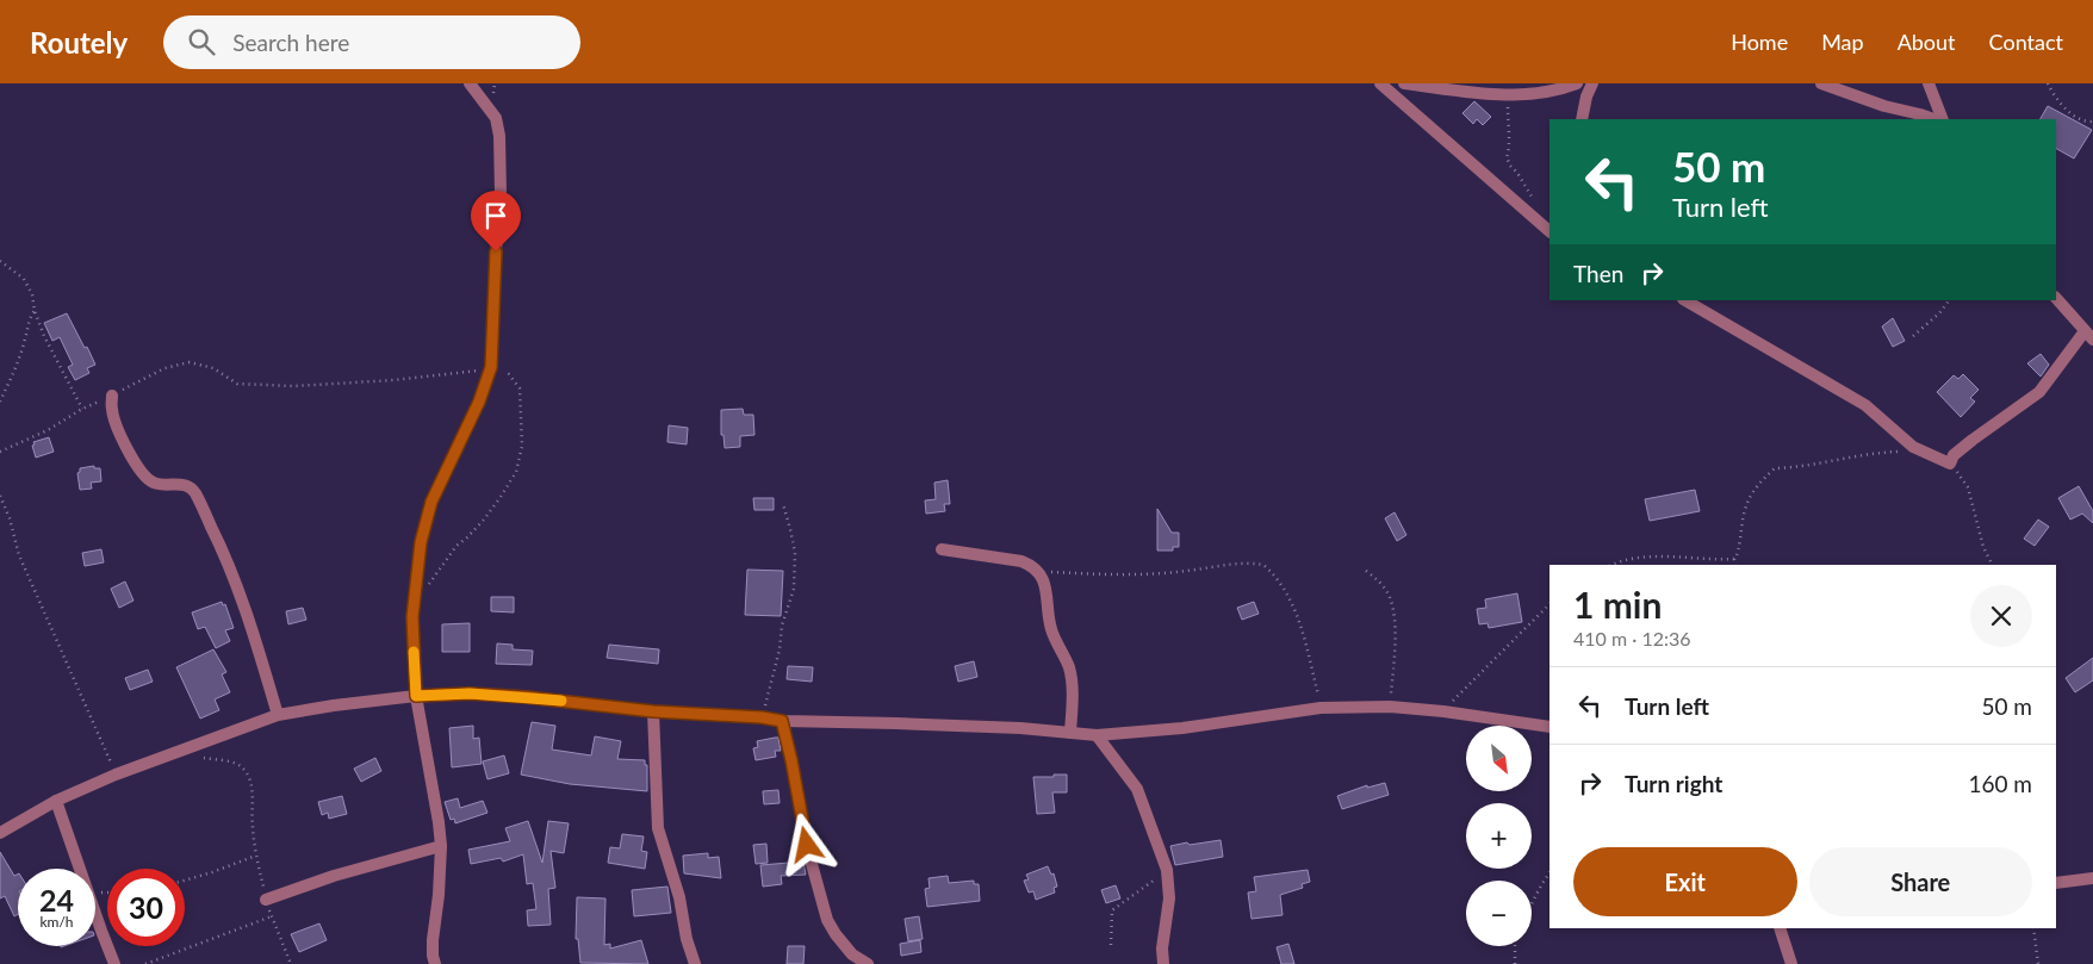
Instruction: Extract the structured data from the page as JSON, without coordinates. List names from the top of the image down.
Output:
{
  "north": "bottom right",
  "page": {
    "header": "Routely",
    "search": "Search here",
    "nav": [
      "Home",
      "Map",
      "About",
      "Contact"
    ],
    "turn": ["50 m", "Turn left"],
    "then": "Then",
    "heading": ["1 min", "410 m · 12:36"],
    "list": [
      {
        "name": "Turn left",
        "value": "50 m"
      },
      {
        "name": "Turn right",
        "value": "160 m"
      }
    ],
    "map_buttons": ["+", "−"],
    "buttons": ["Exit", "Share"],
    "speed": "24 km/h",
    "limit": "30"
  }
}
